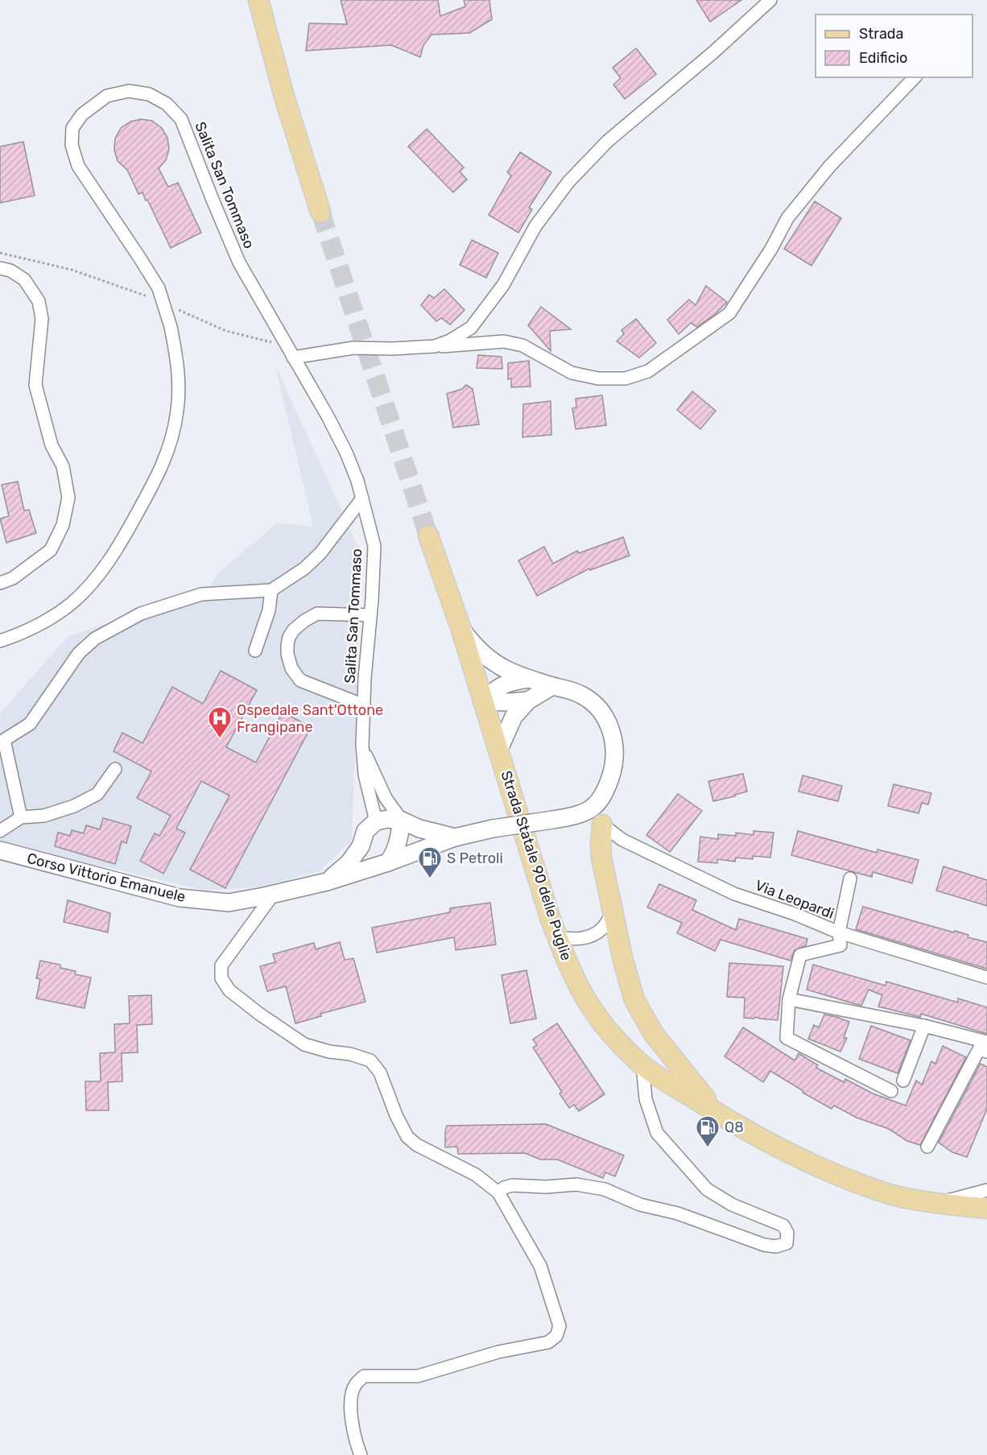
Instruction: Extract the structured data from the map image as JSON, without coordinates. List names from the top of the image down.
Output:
{
  "streets": {
    "main road": ["Strada Statale 90 delle Puglie"],
    "street": ["Salita San Tommaso", "Corso Vittorio Emanuele", "Via Leopardi"]
  },
  "crossings": [
    ["Salita San Tommaso", "Corso Vittorio Emanuele"],
    ["Corso Vittorio Emanuele", "Via Leopardi"]
  ],
  "places": {
    "hospital": ["Ospedale Sant'Ottone Frangipane"],
    "fuel station": ["S Petroli", "Q8"]
  },
  "legend": ["Strada", "Edificio"]
}
